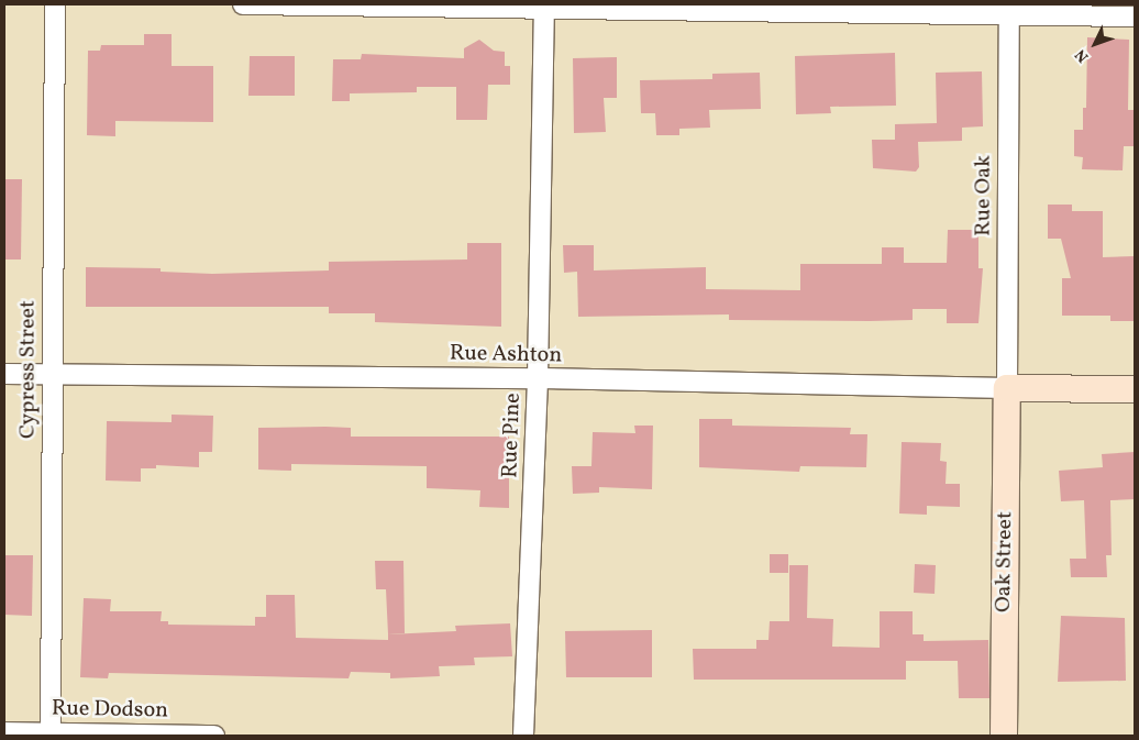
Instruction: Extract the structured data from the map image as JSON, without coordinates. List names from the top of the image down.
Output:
{
  "streets": {
    "main road": ["Oak Street"],
    "street": [
      "Rue Oak",
      "Rue Ashton",
      "Cypress Street",
      "Rue Pine",
      "Rue Dodson"
    ]
  },
  "crossings": [
    ["Rue Oak", "Rue Ashton"],
    ["Rue Oak", "Oak Street"],
    ["Rue Ashton", "Cypress Street"],
    ["Rue Ashton", "Rue Pine"],
    ["Rue Ashton", "Oak Street"],
    ["Cypress Street", "Rue Dodson"]
  ],
  "north": "bottom left"
}
